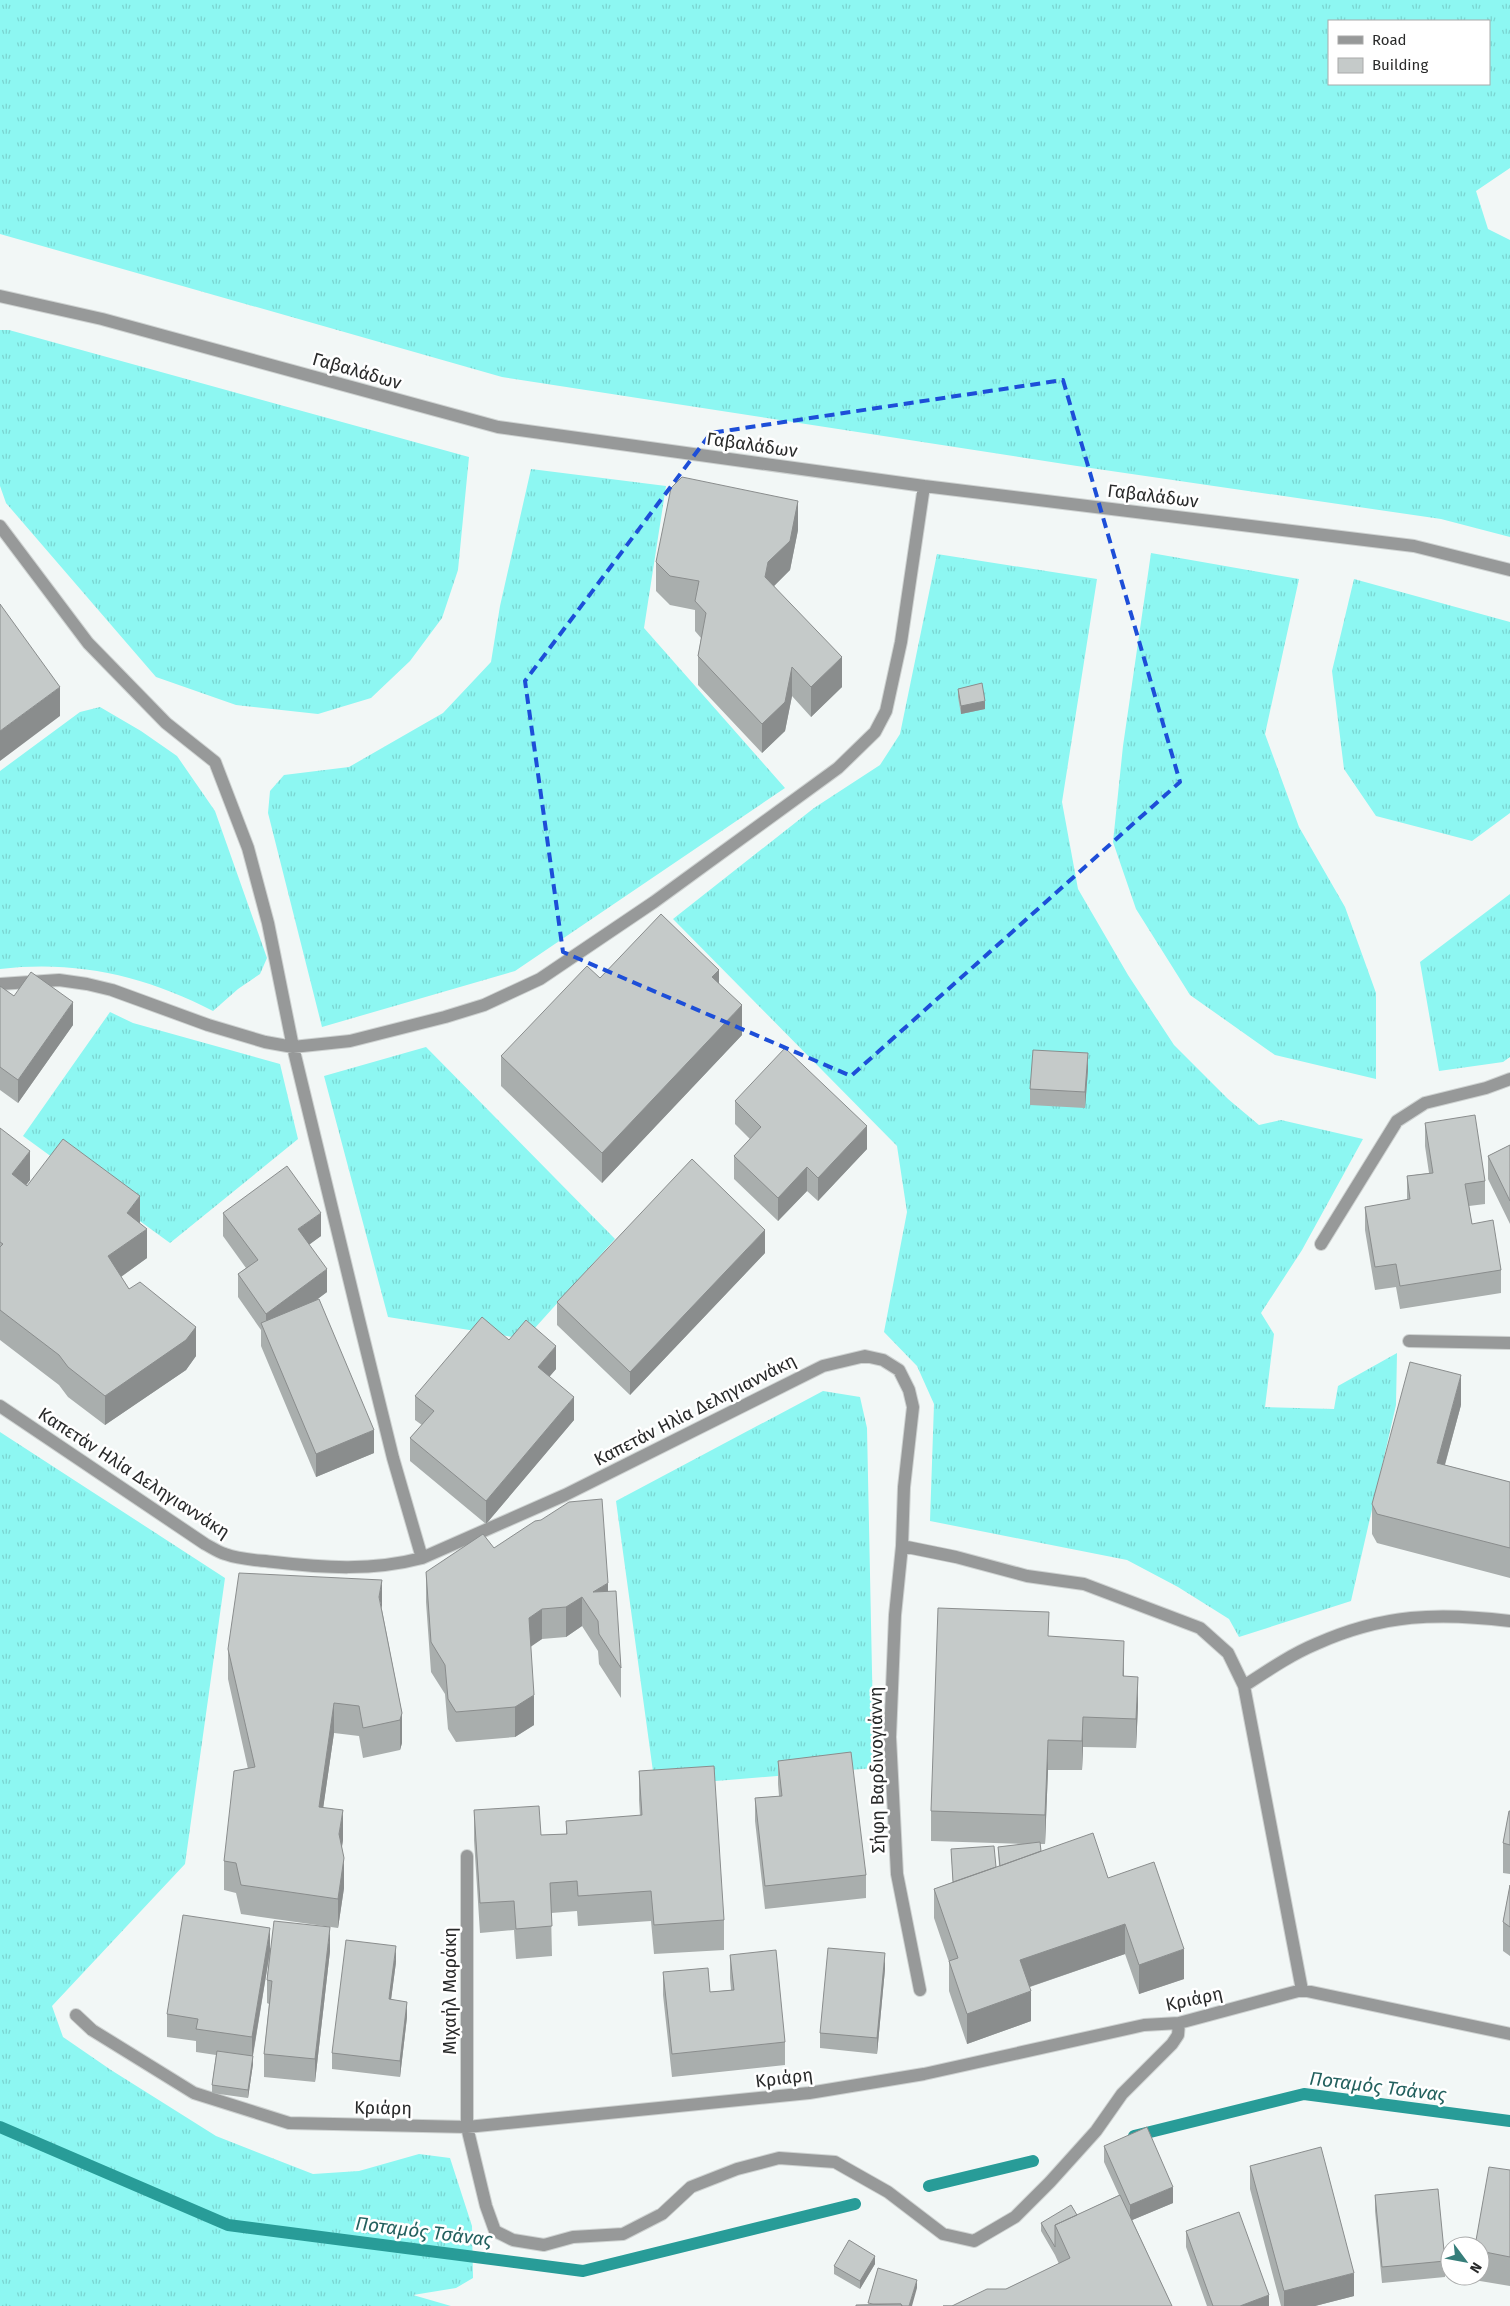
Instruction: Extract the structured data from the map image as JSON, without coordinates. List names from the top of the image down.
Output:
{
  "streets": {
    "street": [
      "Γαβαλάδων",
      "Καπετάν Ηλία Δεληγιαννάκη",
      "Σήφη Βαρδινογιάννη",
      "Μιχαήλ Μαράκη",
      "Κριάρη"
    ]
  },
  "crossings": [
    ["Καπετάν Ηλία Δεληγιαννάκη", "Σήφη Βαρδινογιάννη"],
    ["Μιχαήλ Μαράκη", "Κριάρη"]
  ],
  "water": ["Ποταμός Τσάνας"],
  "legend": ["Road", "Building"],
  "north": "bottom right"
}
